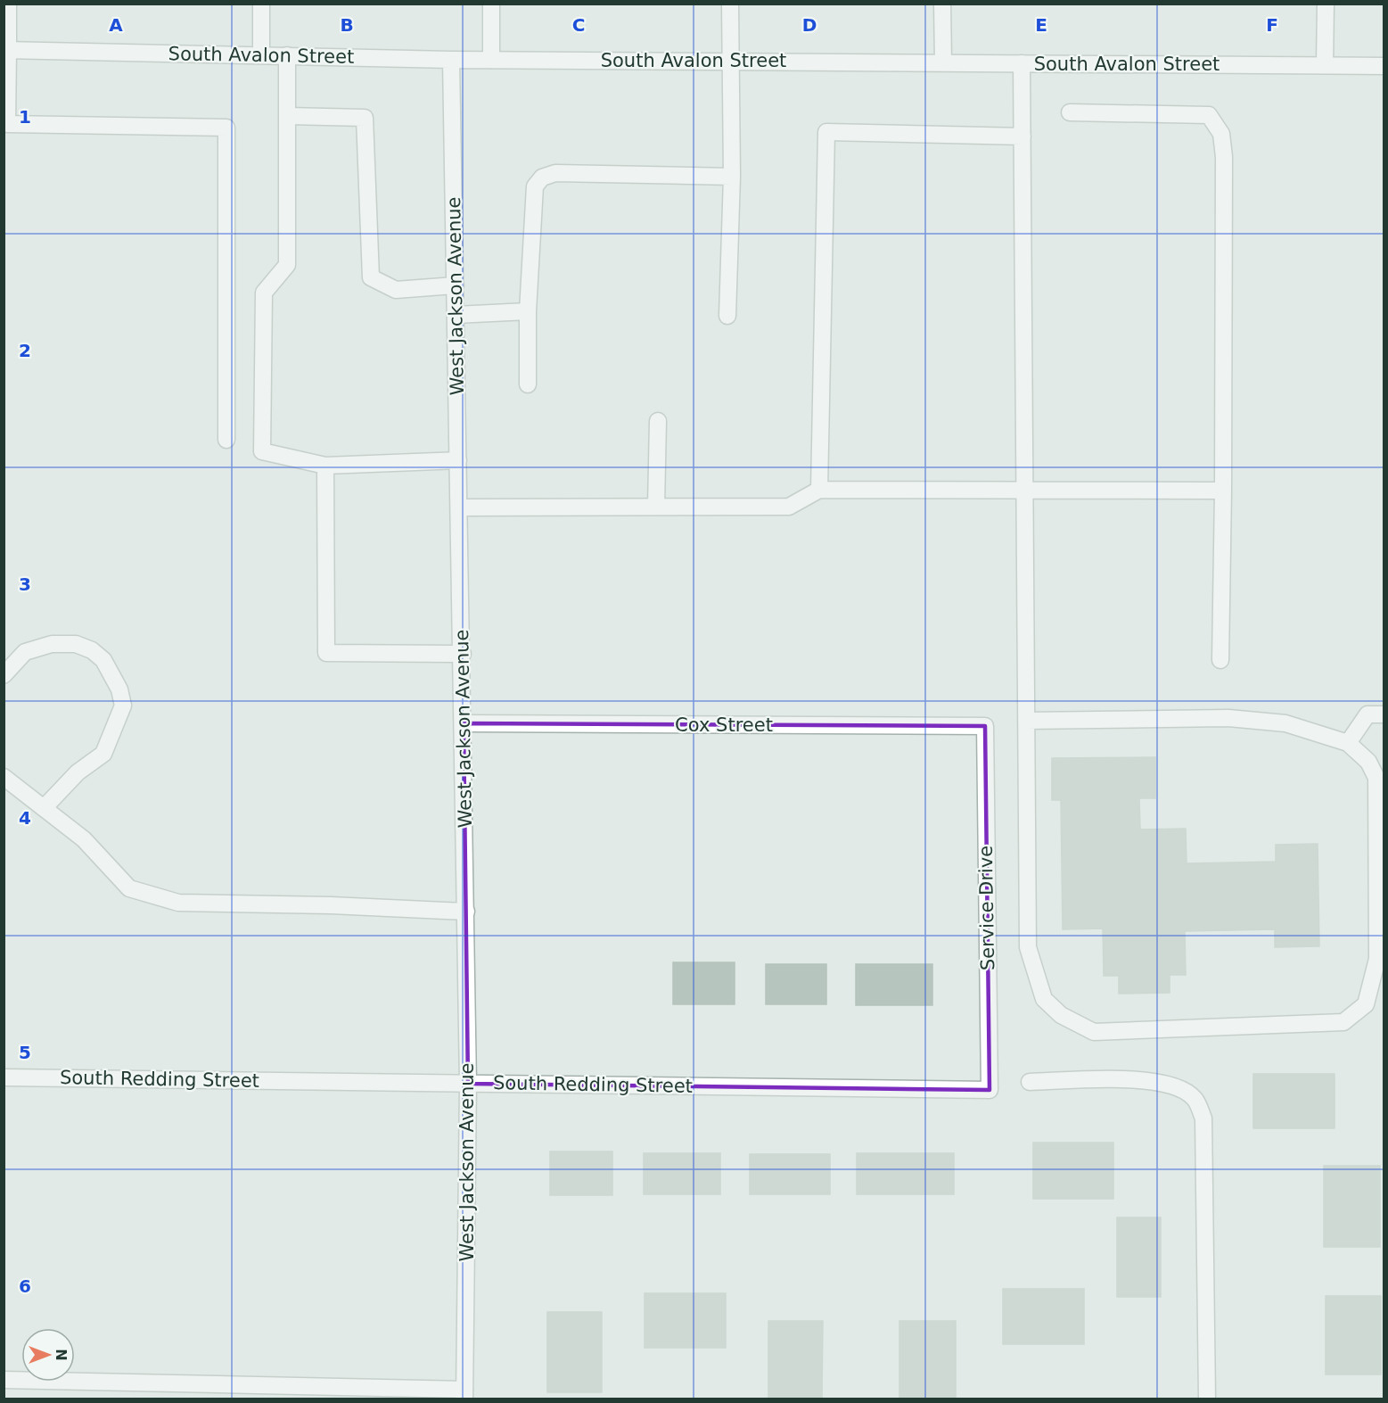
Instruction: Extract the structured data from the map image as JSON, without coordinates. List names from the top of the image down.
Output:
{
  "streets": {
    "street": [
      "South Avalon Street",
      "West Jackson Avenue",
      "Cox Street",
      "Service Drive",
      "South Redding Street"
    ]
  },
  "crossings": [
    ["South Avalon Street", "West Jackson Avenue"],
    ["West Jackson Avenue", "Cox Street"],
    ["West Jackson Avenue", "South Redding Street"],
    ["Cox Street", "Service Drive"],
    ["Service Drive", "South Redding Street"]
  ],
  "north": "right",
  "grid": {
    "columns": [
      "A",
      "B",
      "C",
      "D",
      "E",
      "F"
    ],
    "rows": [
      "1",
      "2",
      "3",
      "4",
      "5",
      "6"
    ]
  }
}
